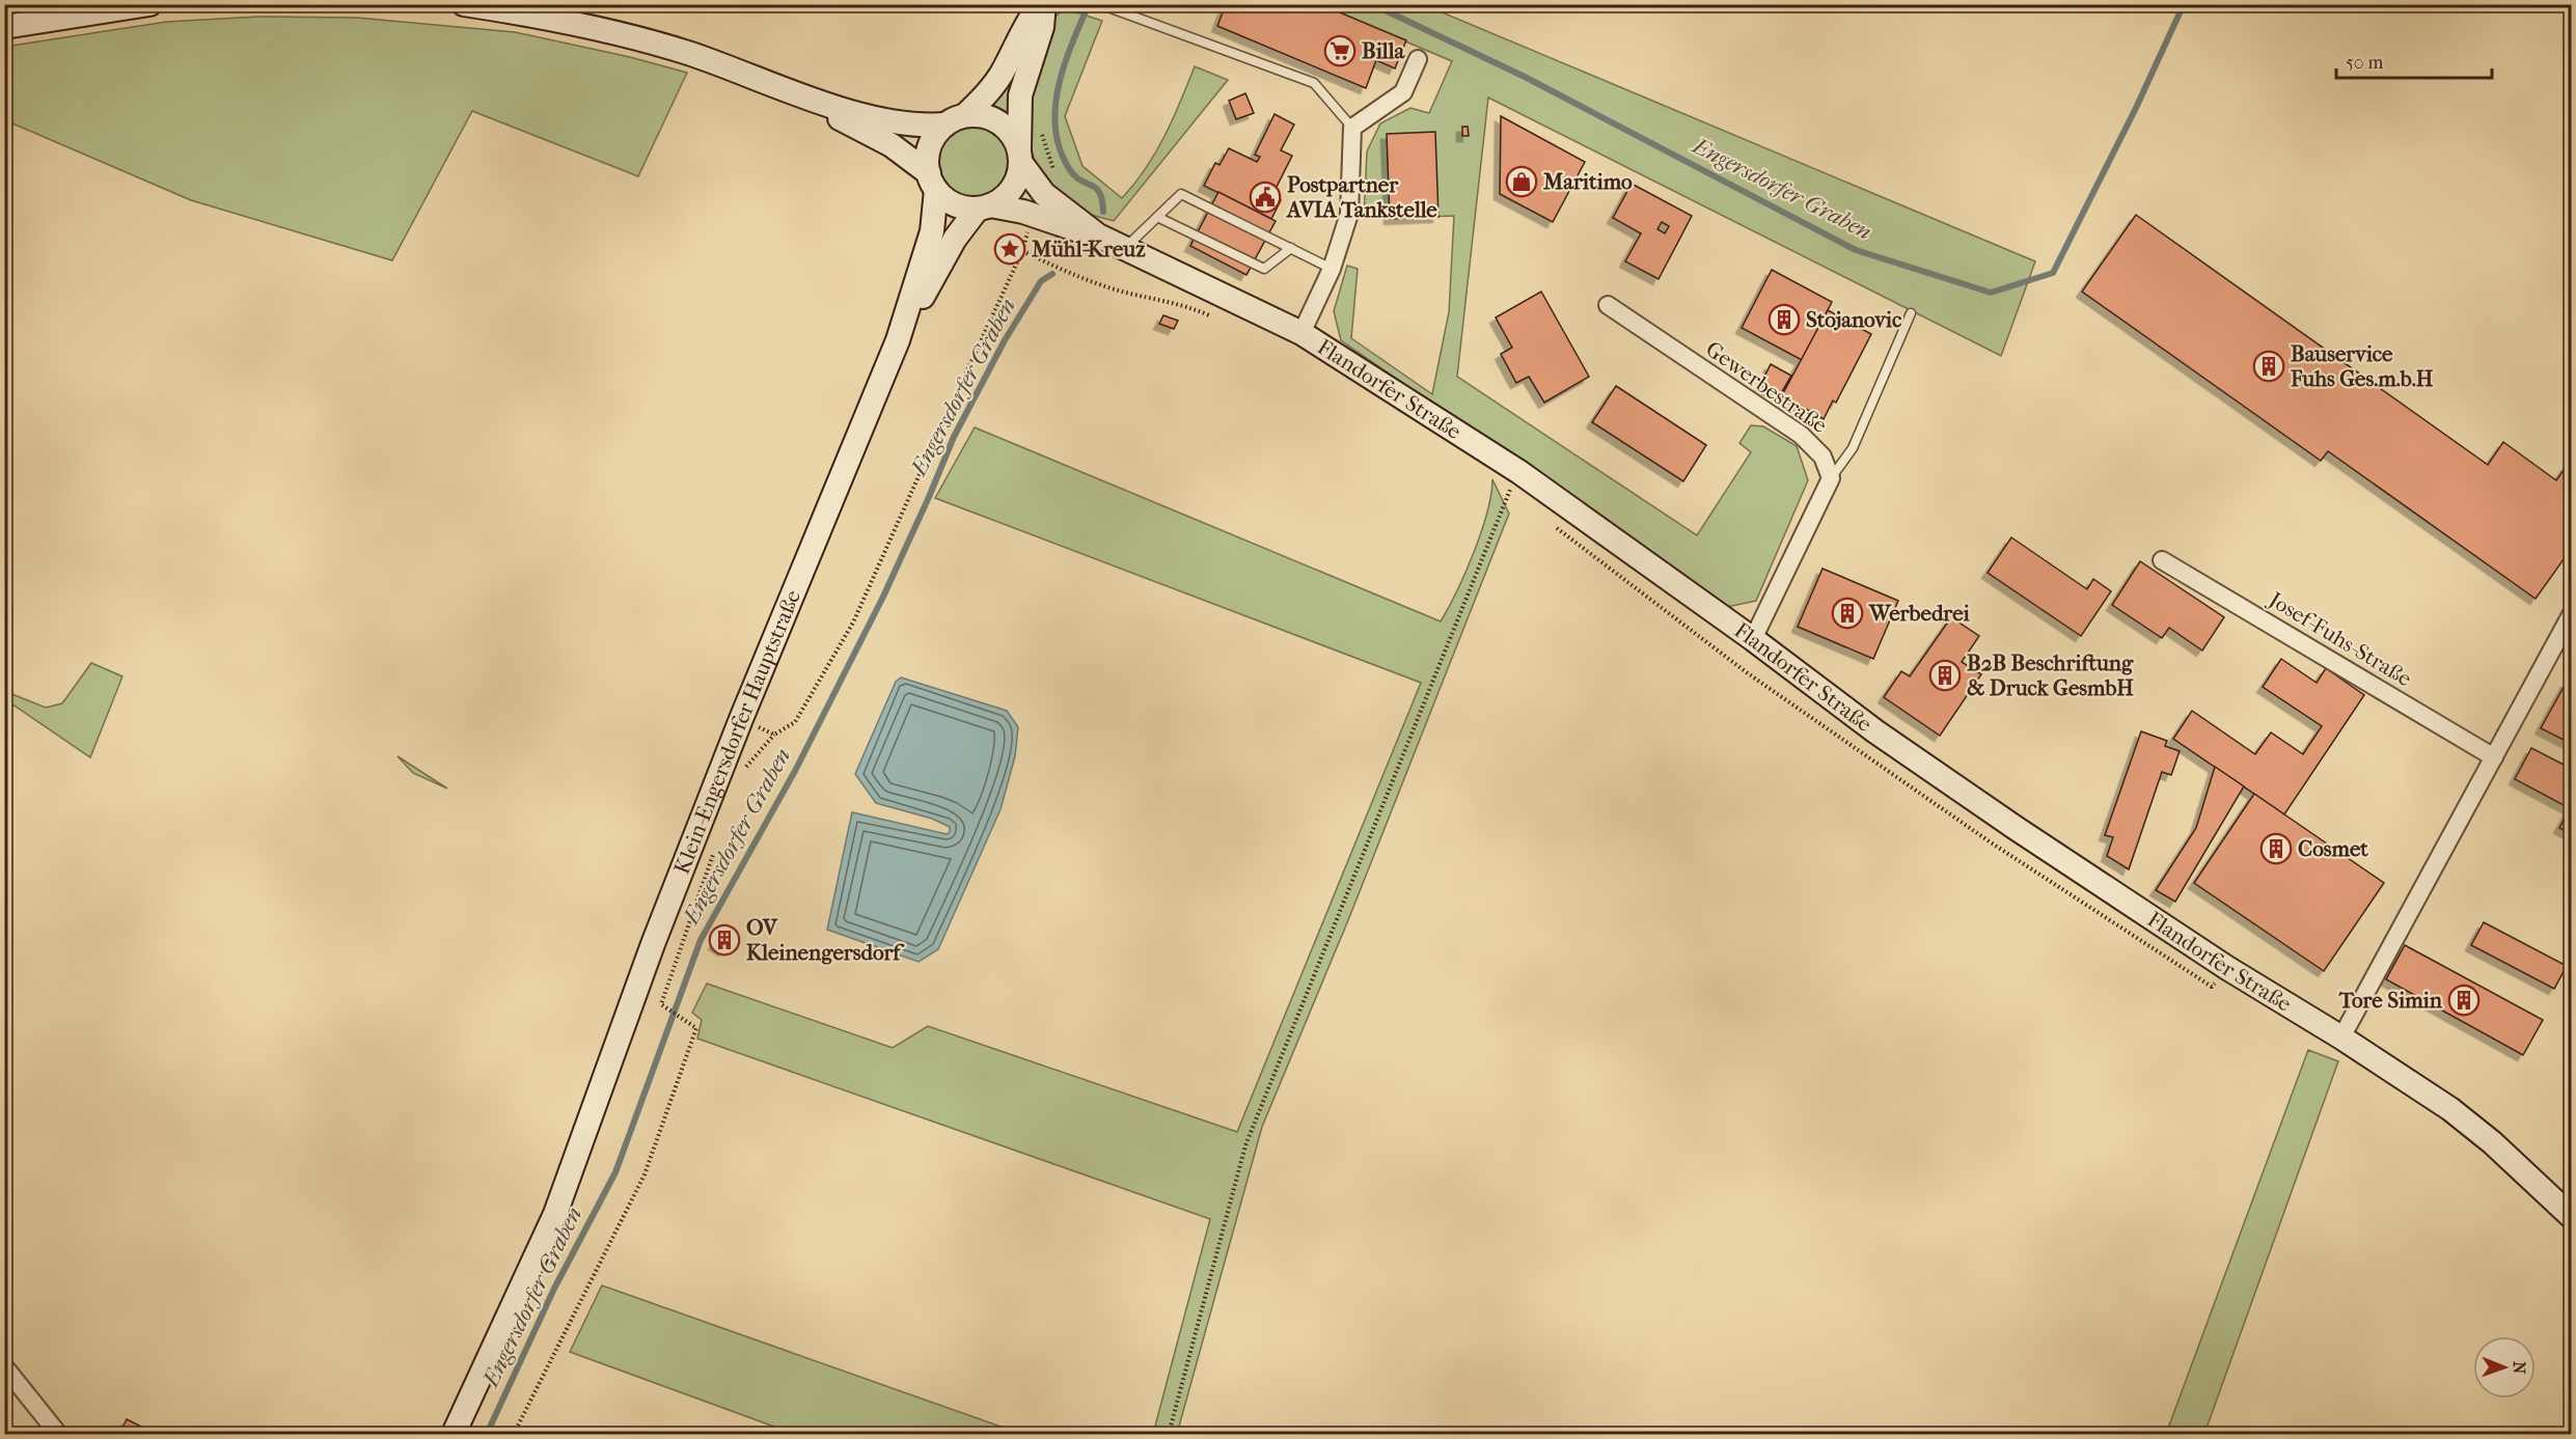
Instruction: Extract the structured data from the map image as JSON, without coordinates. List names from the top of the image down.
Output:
{
  "streets": {
    "main road": ["Flandorfer Straße", "Klein-Engersdorfer Hauptstraße"],
    "street": ["Gewerbestraße", "Josef-Fuhs-Straße"]
  },
  "water": ["Engersdorfer Graben"],
  "places": {
    "supermarket": ["Billa"],
    "shop": ["Maritimo"],
    "public building": ["Postpartner AVIA Tankstelle"],
    "place": ["Mühl-Kreuz"],
    "building": [
      "Stojanovic",
      "Bauservice Fuhs Ges.m.b.H",
      "Werbedrei",
      "B2B Beschriftung & Druck GesmbH",
      "Cosmet",
      "OV Kleinengersdorf",
      "Tore Simin"
    ]
  },
  "scale_bar": "50 m",
  "north": "right"
}
